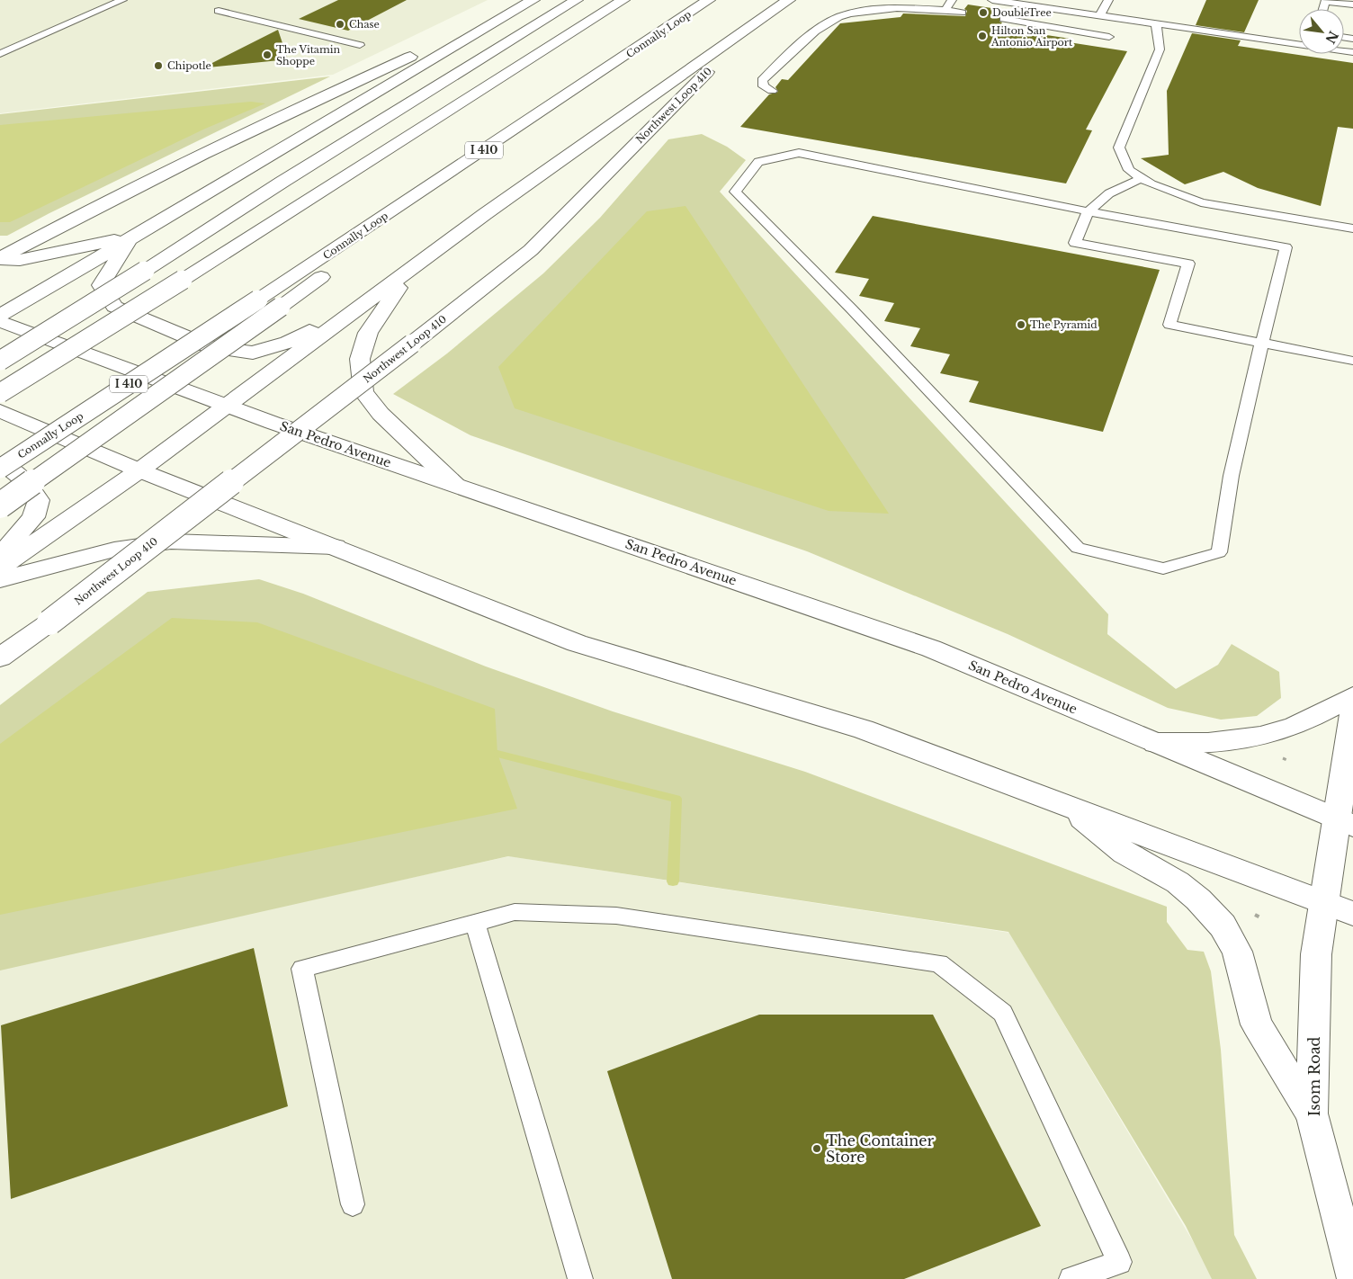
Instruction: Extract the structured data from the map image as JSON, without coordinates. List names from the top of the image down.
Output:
{
  "streets": {
    "main road": [
      "Connally Loop",
      "Northwest Loop 410",
      "I 410",
      "San Pedro Avenue",
      "Isom Road"
    ]
  },
  "crossings": [
    ["Northwest Loop 410", "San Pedro Avenue"],
    ["San Pedro Avenue", "Isom Road"]
  ],
  "places": [
    "DoubleTree",
    "Chase",
    "Hilton San Antonio Airport",
    "The Vitamin Shoppe",
    "Chipotle",
    "The Pyramid",
    "The Container Store"
  ],
  "north": "bottom right"
}
